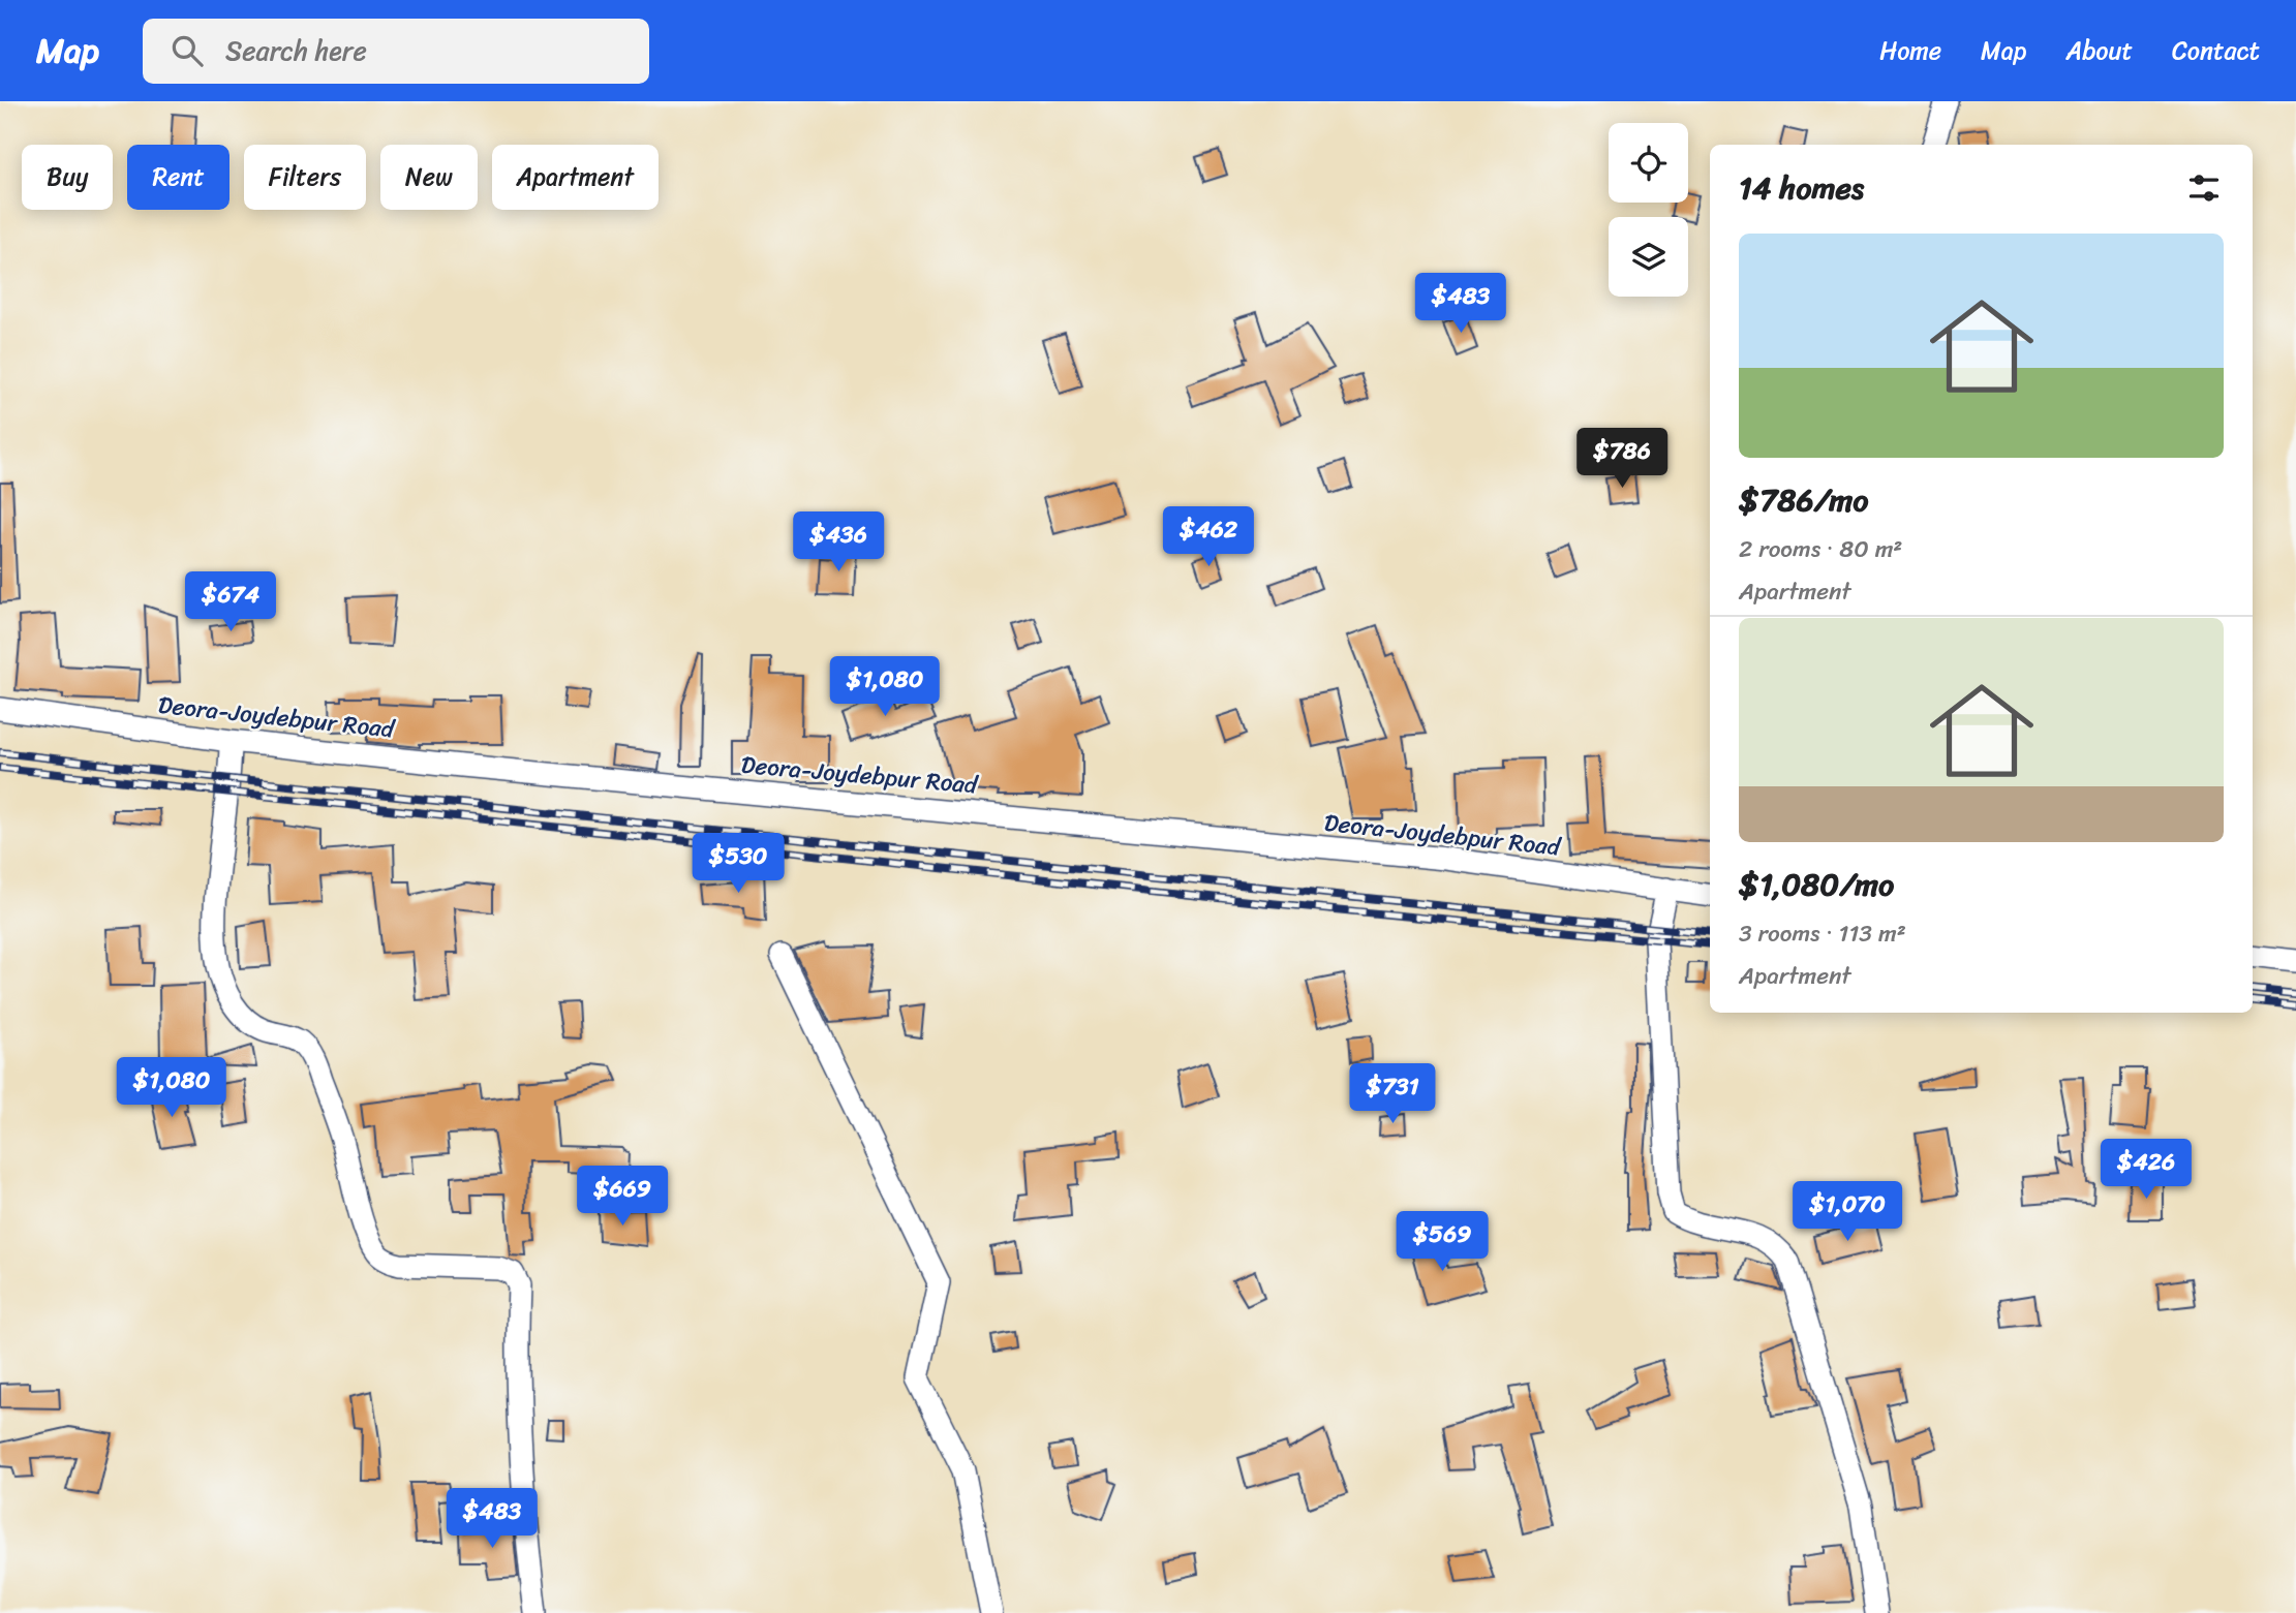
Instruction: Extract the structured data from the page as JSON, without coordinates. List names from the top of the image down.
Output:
{
  "streets": {
    "street": ["Deora-Joydebpur Road"]
  },
  "page": {
    "header": "Map",
    "search": "Search here",
    "nav": [
      "Home",
      "Map",
      "About",
      "Contact"
    ],
    "chip": [
      "Buy",
      "Rent",
      "Filters",
      "New",
      "Apartment"
    ],
    "heading": "14 homes",
    "list": [
      {
        "name": "$786/mo",
        "note": "2 rooms · 80 m² · Apartment"
      },
      {
        "name": "$1,080/mo",
        "note": "3 rooms · 113 m² · Apartment"
      }
    ],
    "price": [
      "$483",
      "$786",
      "$462",
      "$436",
      "$674",
      "$1,080",
      "$530",
      "$1,080",
      "$731",
      "$426",
      "$669",
      "$1,070",
      "$569",
      "$483"
    ]
  }
}
